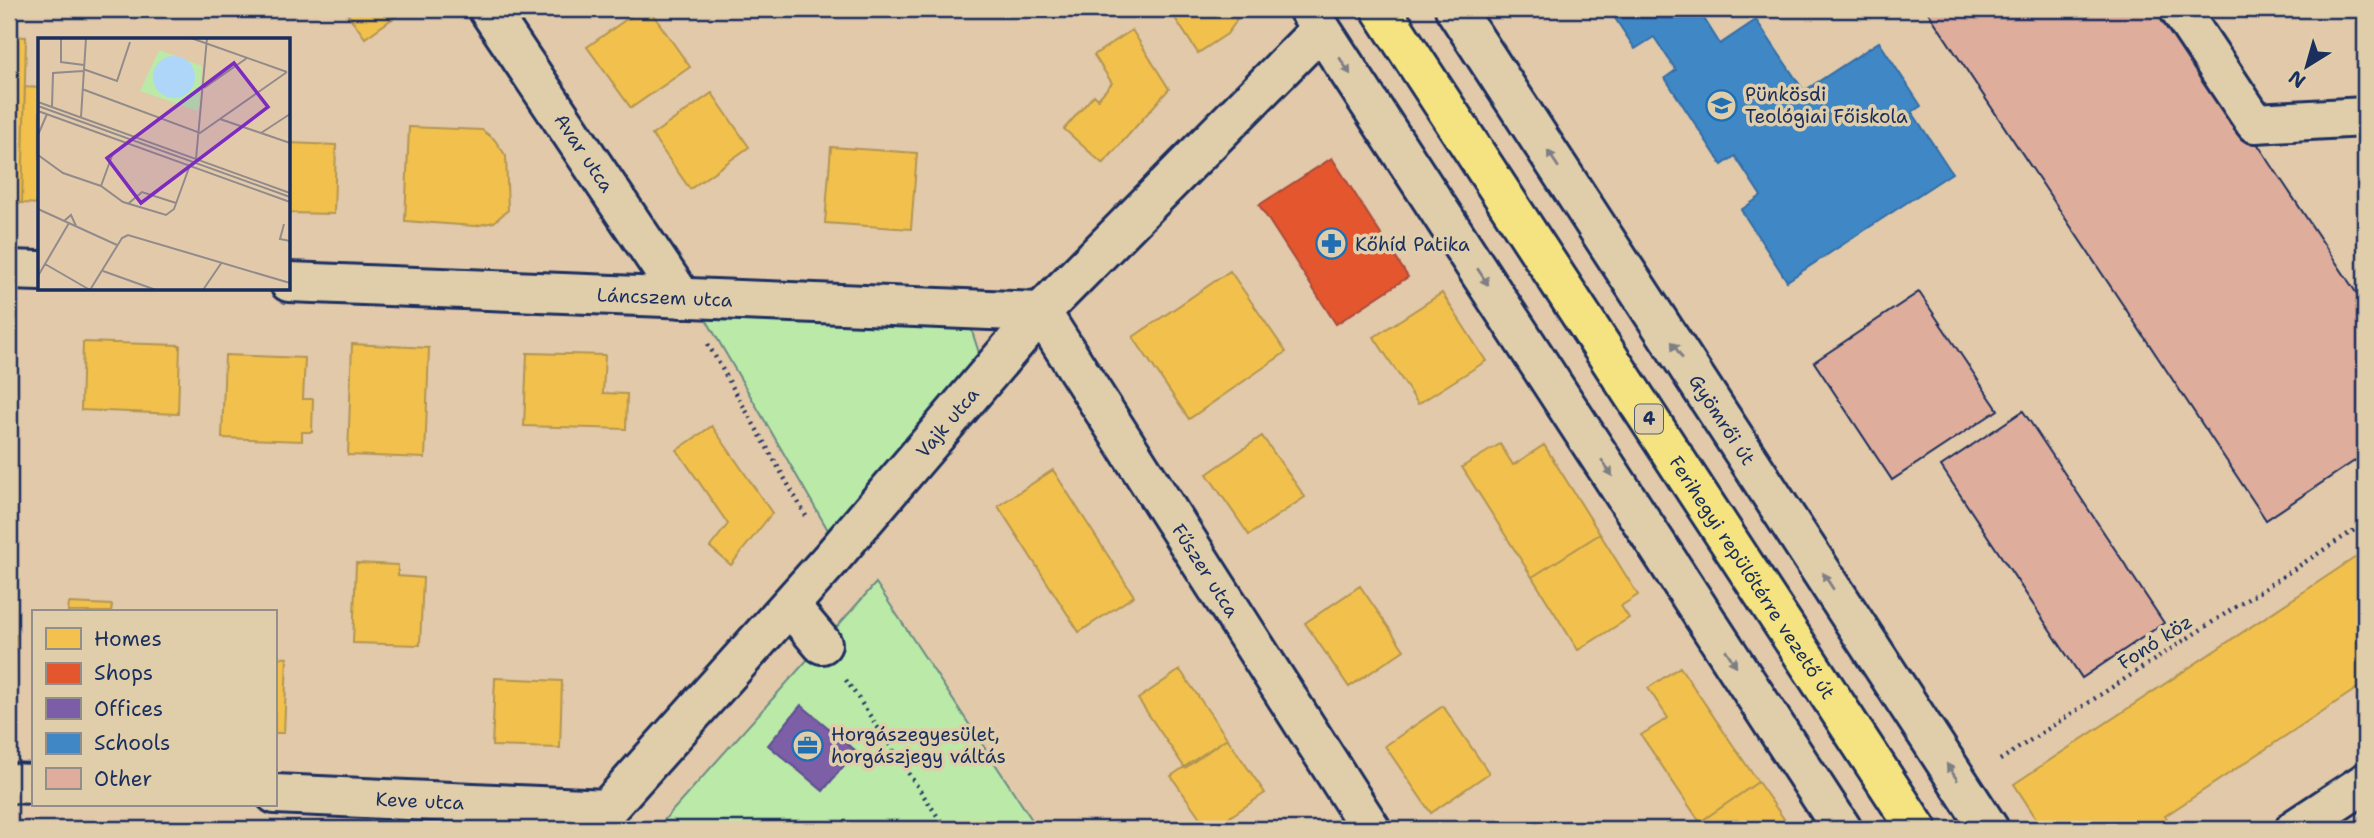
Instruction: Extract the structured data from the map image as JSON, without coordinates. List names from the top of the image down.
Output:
{
  "streets": {
    "main road": ["4", "Ferihegyi repülőtérre vezető út"],
    "street": [
      "Avar utca",
      "Láncszem utca",
      "Gyömrői út",
      "Vajk utca",
      "Fűszer utca",
      "Keve utca"
    ],
    "path": ["Fonó köz"]
  },
  "crossings": [
    ["Avar utca", "Láncszem utca"],
    ["Láncszem utca", "Vajk utca"],
    ["Láncszem utca", "Fűszer utca"],
    ["Gyömrői út", "Fonó köz"],
    ["Vajk utca", "Fűszer utca"],
    ["Vajk utca", "Keve utca"]
  ],
  "places": {
    "school or university": ["Pünkösdi Teológiai Főiskola"],
    "pharmacy": ["Kőhíd Patika"],
    "office": ["Horgászegyesület, horgászjegy váltás"]
  },
  "legend": [
    "Homes",
    "Shops",
    "Offices",
    "Schools",
    "Other"
  ],
  "north": "bottom left"
}
